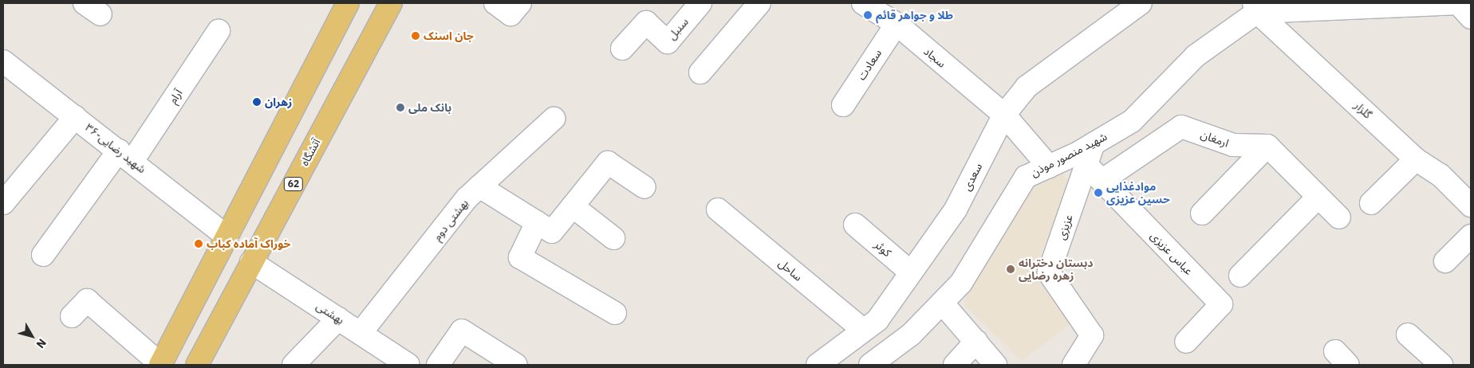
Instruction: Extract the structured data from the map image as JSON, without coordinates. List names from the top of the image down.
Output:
{
  "streets": {
    "main road": ["آتشگاه", "62"],
    "street": [
      "سنبل",
      "سجاد",
      "سعادت",
      "آرام",
      "گلزار",
      "ارمغان",
      "۳۶-شهید رضایی",
      "شهید منصور موذن",
      "سعدی",
      "بهشتی دوم",
      "عزیزی",
      "کوثر",
      "عباس عزیزی",
      "ساحل",
      "بهشتی"
    ]
  },
  "crossings": [
    ["سجاد", "سعادت"],
    ["سجاد", "شهید منصور موذن"],
    ["سجاد", "سعدی"],
    ["آرام", "۳۶-شهید رضایی"],
    ["گلزار", "شهید منصور موذن"],
    ["ارمغان", "عباس عزیزی"],
    ["آتشگاه", "بهشتی"],
    ["شهید منصور موذن", "عزیزی"],
    ["سعدی", "کوثر"],
    ["سعدی", "ساحل"],
    ["بهشتی دوم", "بهشتی"],
    ["عزیزی", "عباس عزیزی"]
  ],
  "places": [
    "طلا و جواهر قائم",
    "جان اسنک",
    "زهران",
    "بانک ملی",
    "موادغذایی حسین عزیزی",
    "خوراک آماده کباب",
    "دبستان دخترانه زهره رضایی"
  ],
  "north": "bottom right"
}
